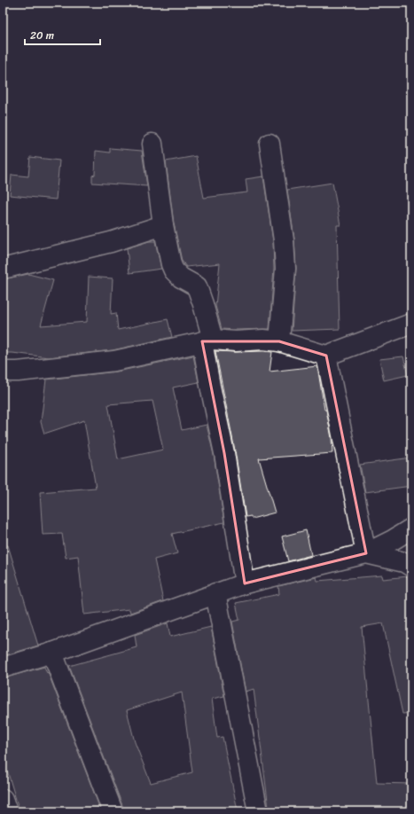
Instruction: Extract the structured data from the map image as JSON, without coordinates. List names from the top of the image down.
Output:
{
  "scale_bar": "20 m"
}
